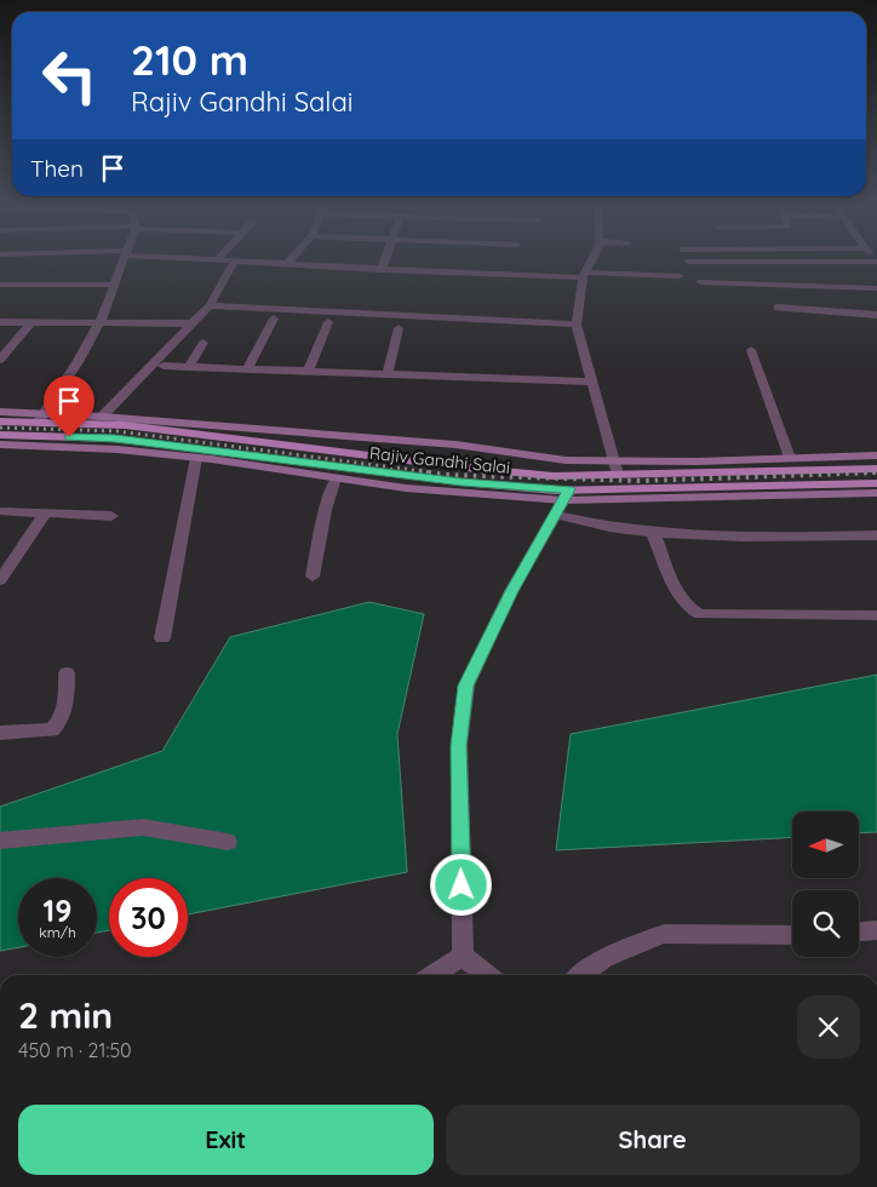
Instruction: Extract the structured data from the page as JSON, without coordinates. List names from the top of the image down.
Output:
{
  "streets": {
    "main road": ["Rajiv Gandhi Salai"]
  },
  "north": "left",
  "page": {
    "turn": ["210 m", "Rajiv Gandhi Salai"],
    "then": "Then",
    "speed": "19 km/h",
    "limit": "30",
    "heading": ["2 min", "450 m · 21:50"],
    "buttons": ["Exit", "Share"]
  }
}
